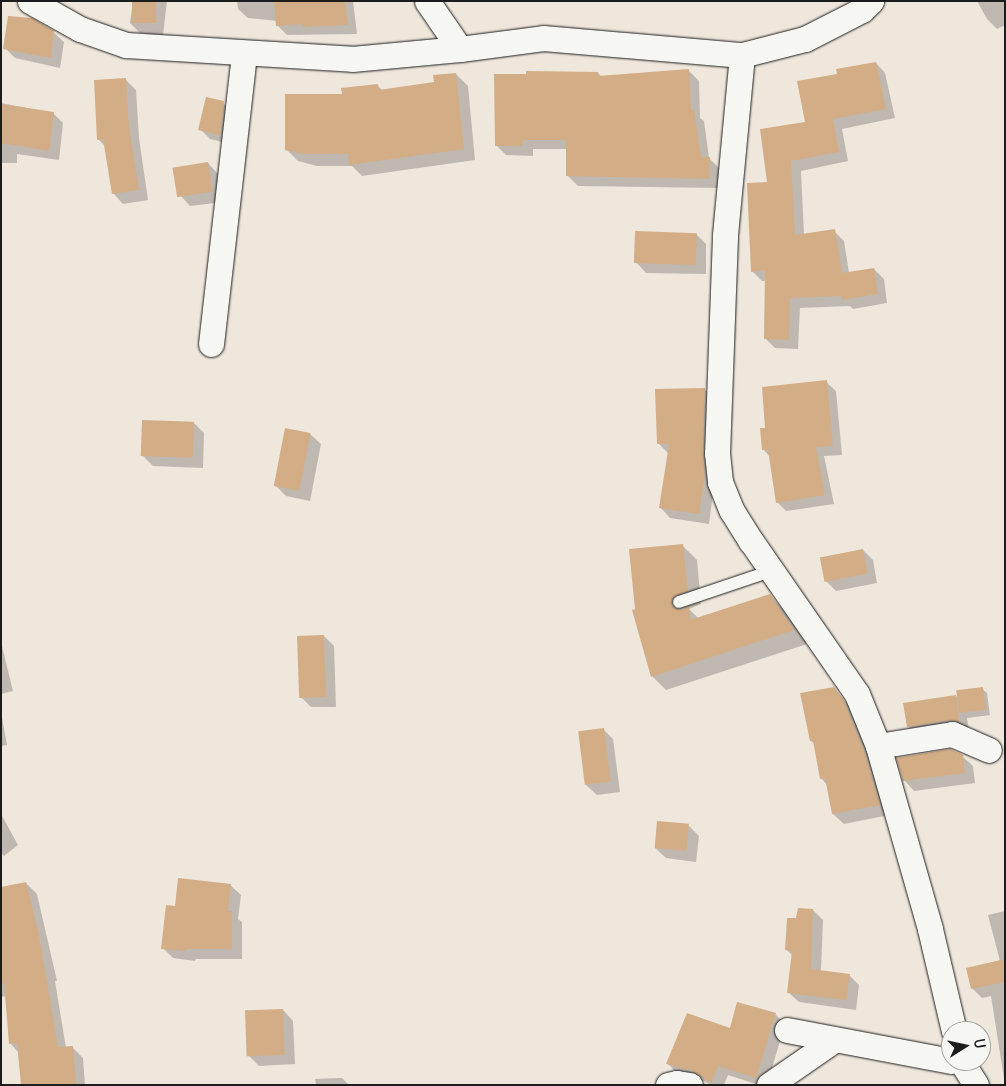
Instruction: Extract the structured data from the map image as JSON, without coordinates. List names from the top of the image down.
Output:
{
  "north": "right"
}
